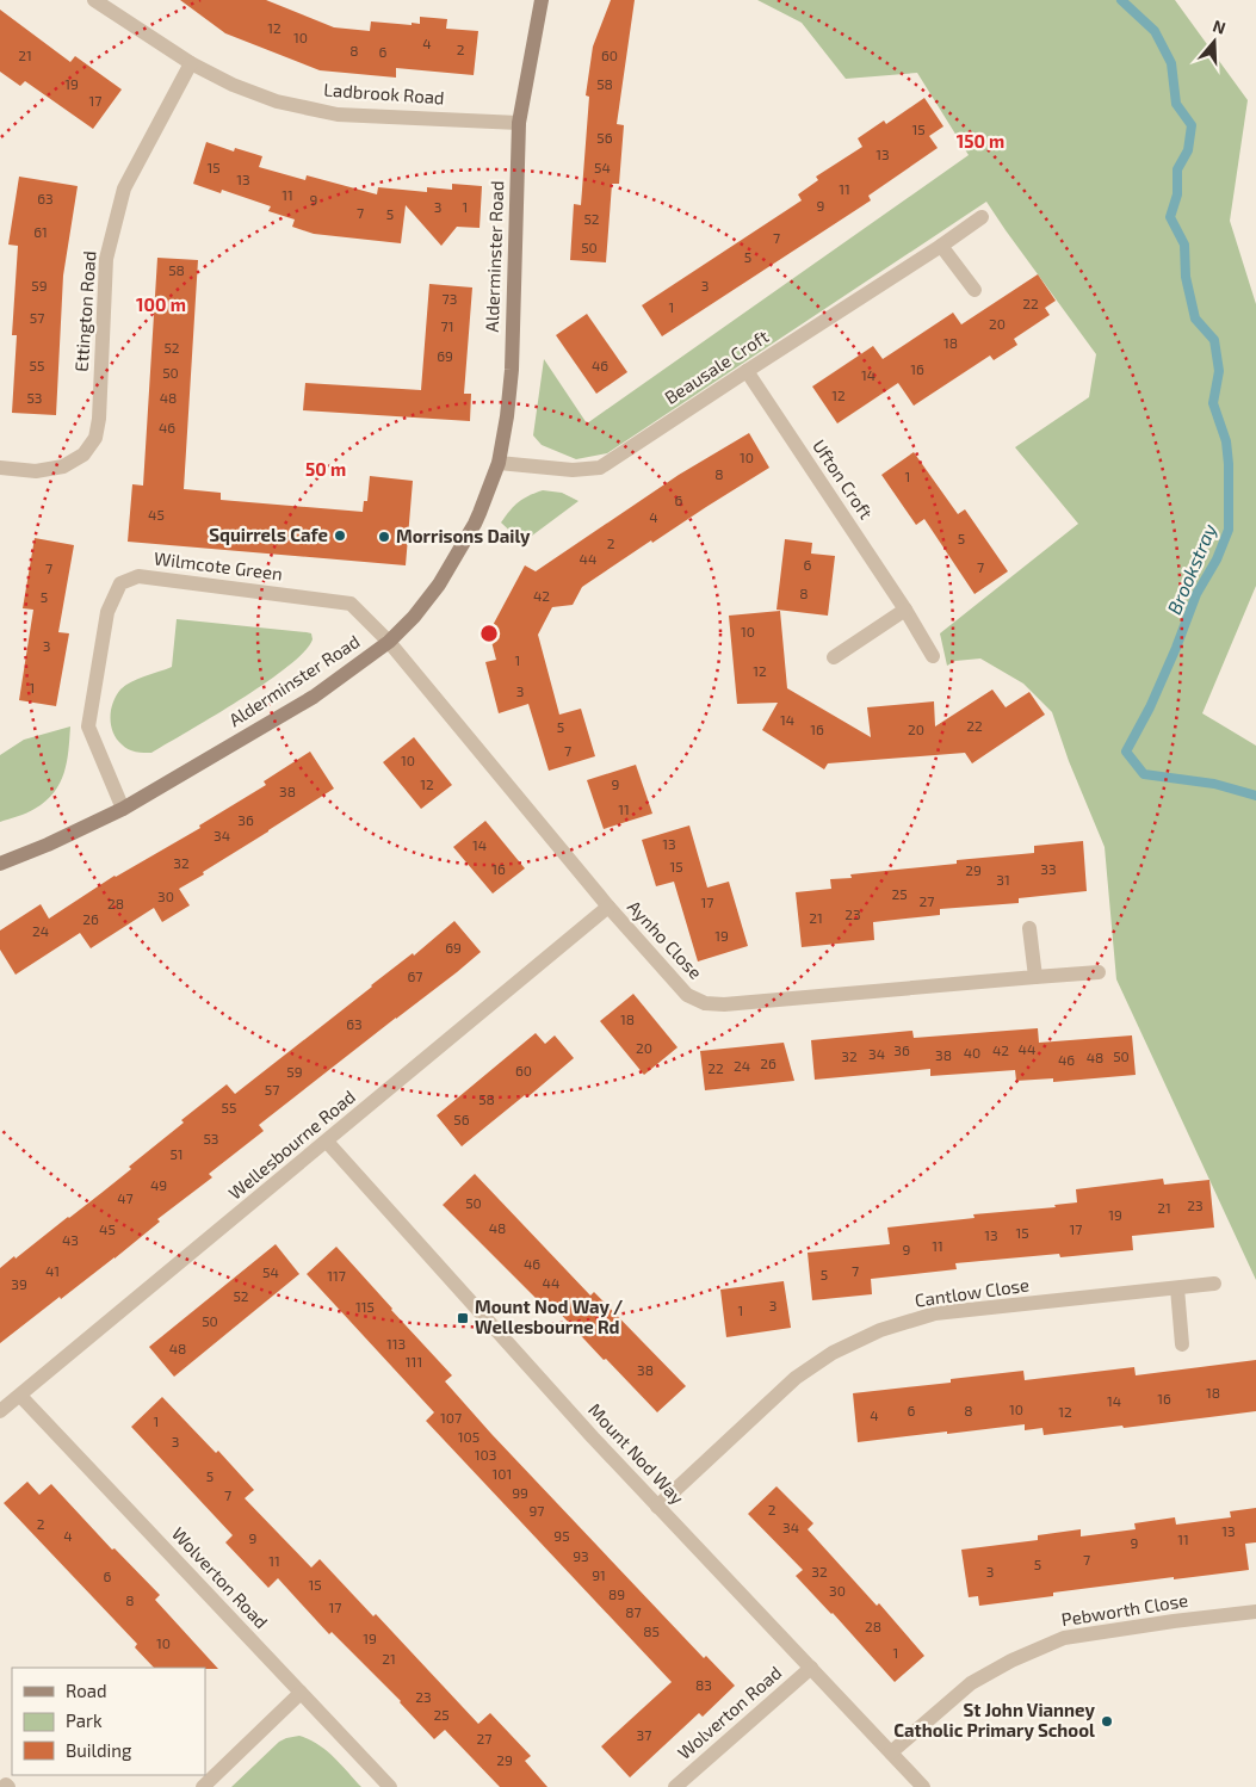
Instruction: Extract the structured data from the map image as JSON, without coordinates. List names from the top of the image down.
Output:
{
  "streets": {
    "street": [
      "Ladbrook Road",
      "Alderminster Road",
      "Ettington Road",
      "Beausale Croft",
      "Ufton Croft",
      "Wilmcote Green",
      "Aynho Close",
      "Wellesbourne Road",
      "Cantlow Close",
      "Mount Nod Way",
      "Wolverton Road",
      "Pebworth Close"
    ]
  },
  "crossings": [
    ["Ladbrook Road", "Alderminster Road"],
    ["Ladbrook Road", "Ettington Road"],
    ["Alderminster Road", "Beausale Croft"],
    ["Alderminster Road", "Wilmcote Green"],
    ["Alderminster Road", "Aynho Close"],
    ["Beausale Croft", "Ufton Croft"],
    ["Wilmcote Green", "Aynho Close"],
    ["Aynho Close", "Wellesbourne Road"],
    ["Wellesbourne Road", "Mount Nod Way"],
    ["Wellesbourne Road", "Wolverton Road"],
    ["Cantlow Close", "Mount Nod Way"],
    ["Mount Nod Way", "Wolverton Road"],
    ["Mount Nod Way", "Pebworth Close"]
  ],
  "water": ["Brookstray"],
  "places": {
    "other": ["Squirrels Cafe", "Morrisons Daily", "St John Vianney Catholic Primary School"],
    "transit": ["Mount Nod Way / Wellesbourne Rd"]
  },
  "house_numbers": [
    "12",
    "10",
    "4",
    "2",
    "8",
    "6",
    "21",
    "60",
    "19",
    "58",
    "17",
    "15",
    "56",
    "13",
    "15",
    "54",
    "13",
    "11",
    "11",
    "63",
    "9",
    "9",
    "3",
    "1",
    "7",
    "5",
    "52",
    "61",
    "7",
    "50",
    "5",
    "58",
    "59",
    "3",
    "73",
    "22",
    "1",
    "57",
    "20",
    "71",
    "18",
    "52",
    "69",
    "55",
    "46",
    "16",
    "50",
    "14",
    "12",
    "53",
    "48",
    "46",
    "10",
    "8",
    "1",
    "6",
    "45",
    "4",
    "5",
    "2",
    "44",
    "6",
    "7",
    "7",
    "8",
    "42",
    "5",
    "10",
    "3",
    "1",
    "12",
    "1",
    "3",
    "14",
    "22",
    "5",
    "16",
    "20",
    "7",
    "10",
    "12",
    "9",
    "38",
    "11",
    "36",
    "34",
    "13",
    "14",
    "32",
    "15",
    "16",
    "33",
    "29",
    "31",
    "25",
    "30",
    "27",
    "17",
    "28",
    "23",
    "21",
    "26",
    "24",
    "19",
    "69",
    "67",
    "18",
    "63",
    "20",
    "44",
    "36",
    "42",
    "40",
    "34",
    "38",
    "32",
    "50",
    "48",
    "46",
    "26",
    "24",
    "22",
    "60",
    "59",
    "57",
    "58",
    "55",
    "56",
    "53",
    "51",
    "49",
    "47",
    "50",
    "23",
    "21",
    "19",
    "48",
    "45",
    "17",
    "15",
    "13",
    "43",
    "11",
    "9",
    "46",
    "41",
    "7",
    "54",
    "5",
    "117",
    "44",
    "39",
    "52",
    "3",
    "115",
    "1",
    "50",
    "113",
    "48",
    "111",
    "38",
    "18",
    "16",
    "14",
    "10",
    "6",
    "8",
    "12",
    "4",
    "107",
    "1",
    "105",
    "3",
    "103",
    "101",
    "5",
    "99",
    "7",
    "2",
    "97",
    "2",
    "34",
    "13",
    "4",
    "95",
    "9",
    "11",
    "9",
    "93",
    "7",
    "11",
    "5",
    "32",
    "3",
    "91",
    "6",
    "15",
    "30",
    "89",
    "8",
    "17",
    "87",
    "28",
    "85",
    "19",
    "10",
    "1",
    "21",
    "83",
    "23",
    "25",
    "37",
    "27",
    "29"
  ],
  "legend": ["Road", "Park", "Building"],
  "north": "top",
  "rings": ["150 m", "100 m", "50 m"]
}
